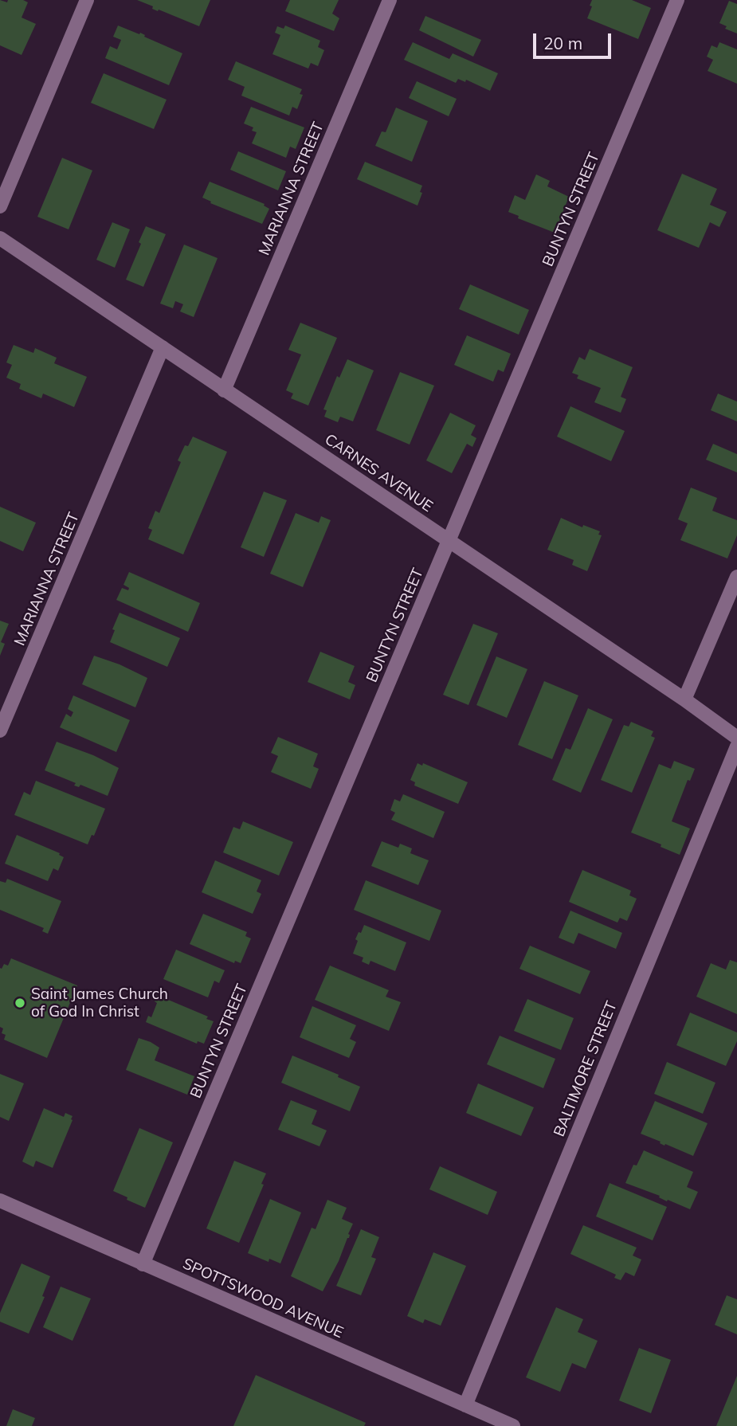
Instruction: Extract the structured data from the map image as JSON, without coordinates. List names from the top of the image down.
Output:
{
  "streets": {
    "street": [
      "MARIANNA STREET",
      "BUNTYN STREET",
      "CARNES AVENUE",
      "BALTIMORE STREET",
      "SPOTTSWOOD AVENUE"
    ]
  },
  "crossings": [
    ["MARIANNA STREET", "CARNES AVENUE"],
    ["BUNTYN STREET", "CARNES AVENUE"],
    ["BUNTYN STREET", "SPOTTSWOOD AVENUE"],
    ["BALTIMORE STREET", "SPOTTSWOOD AVENUE"]
  ],
  "places": ["Saint James Church of God In Christ"],
  "scale_bar": "20 m"
}
